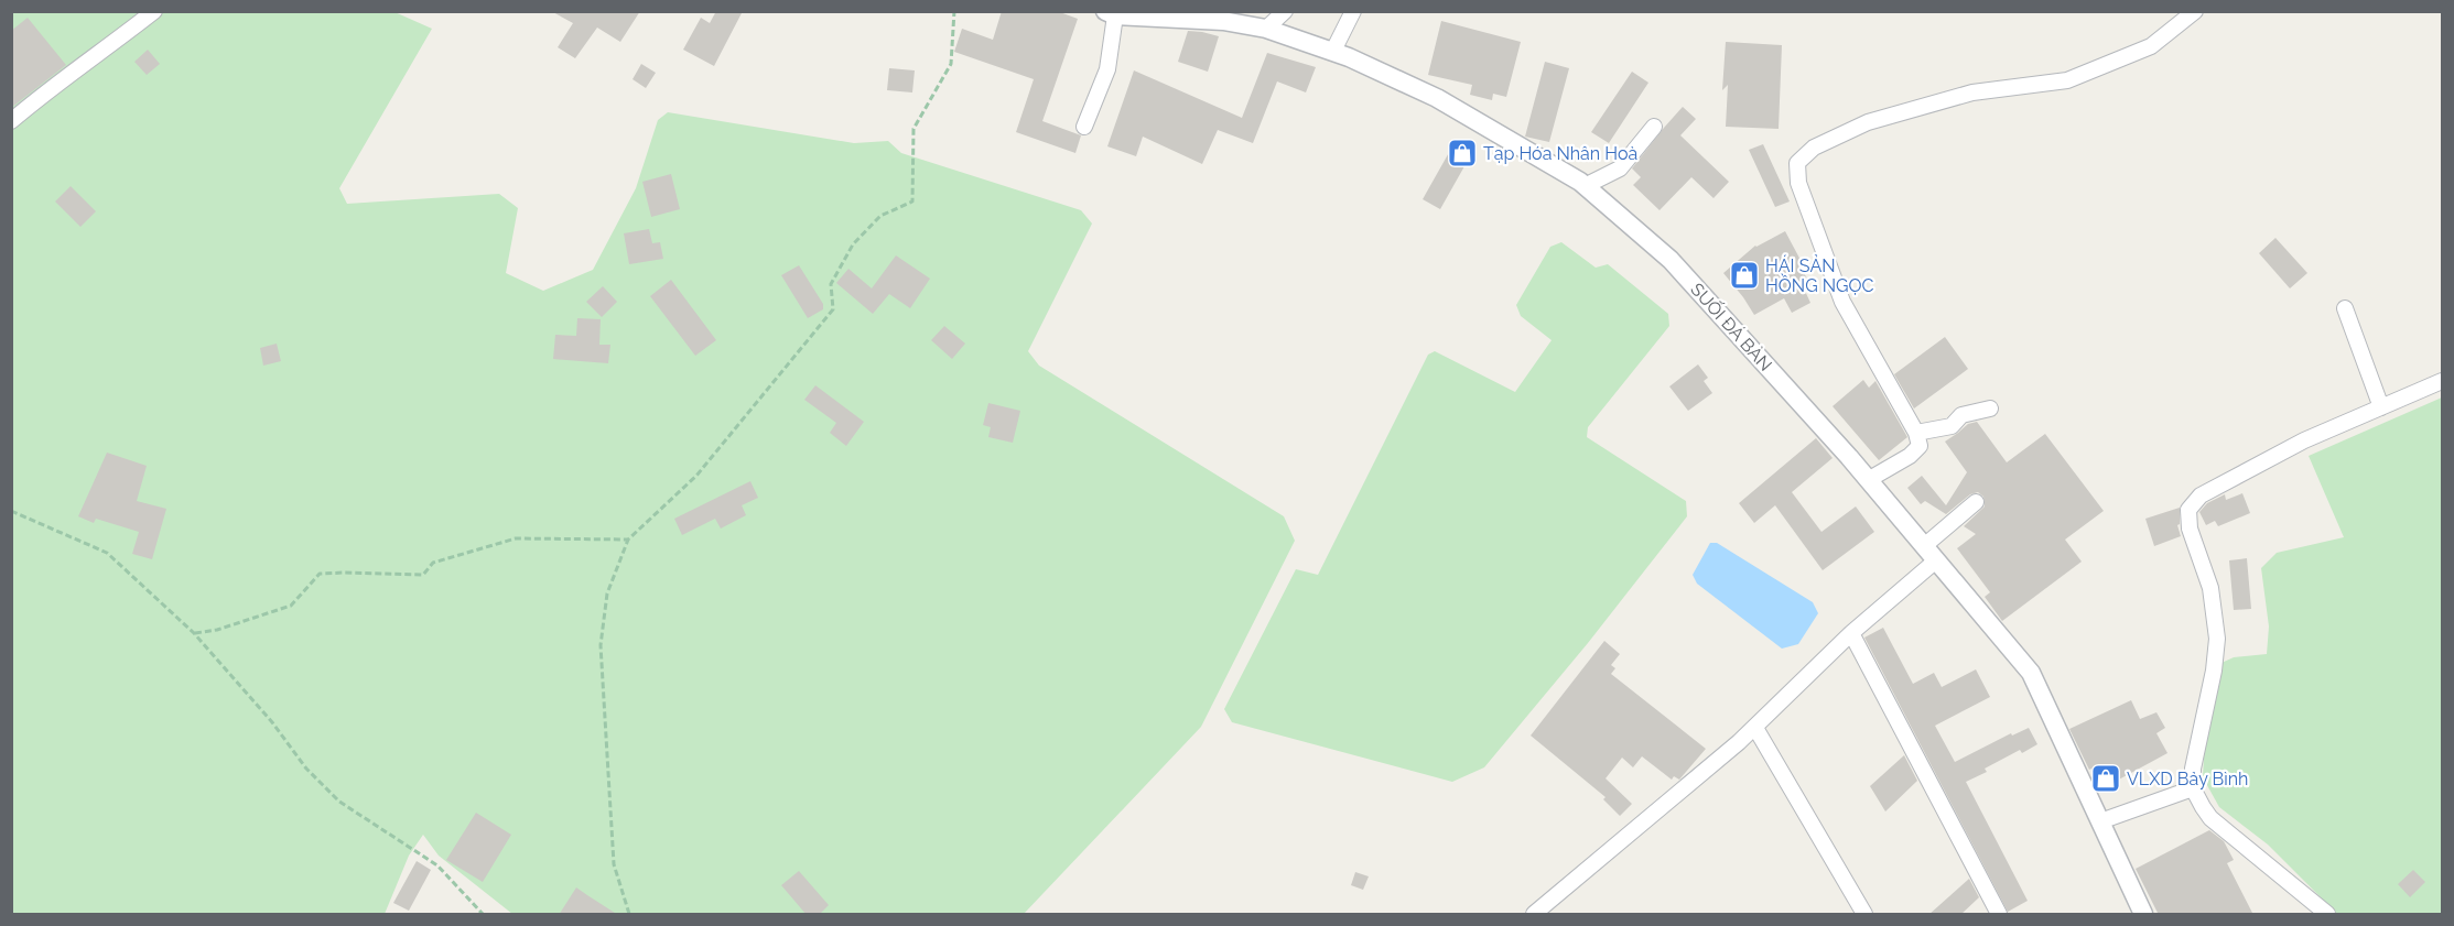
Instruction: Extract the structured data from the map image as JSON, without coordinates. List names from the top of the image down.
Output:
{
  "streets": {
    "street": ["SUỐI ĐÁ BÀN"]
  },
  "places": {
    "shop": ["Tạp Hóa Nhân Hoà", "HÁI SẢN HỒNG NGỌC", "VLXD Bảy Bình"]
  }
}
